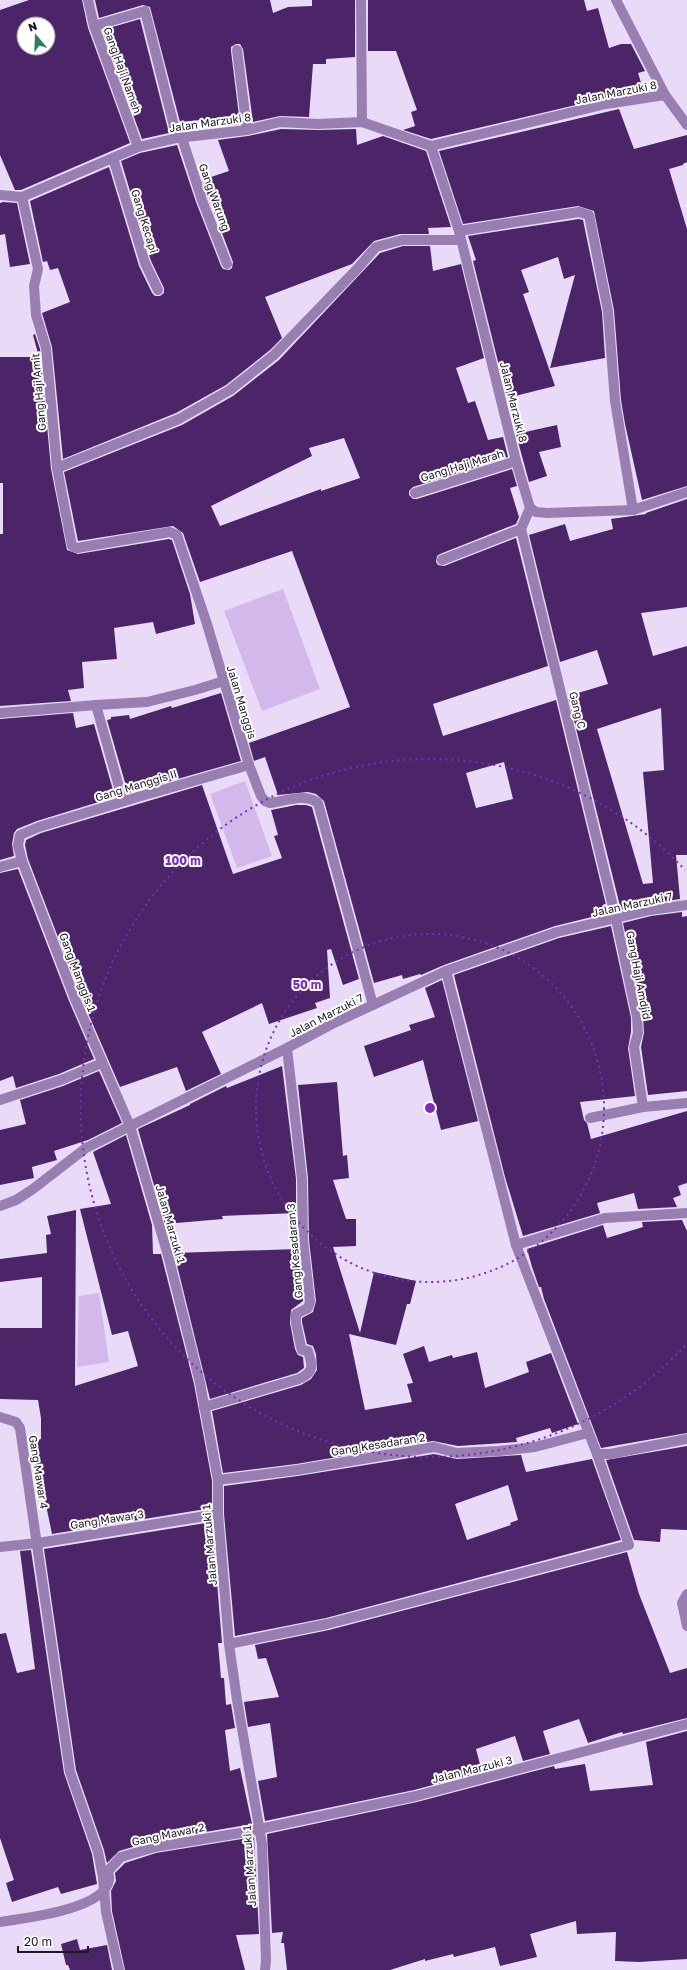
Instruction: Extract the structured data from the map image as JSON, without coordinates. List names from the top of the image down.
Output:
{
  "streets": {
    "street": [
      "Gang Haji Nameh",
      "Jalan Marzuki 8",
      "Gang Warung",
      "Gang Kecapi",
      "Gang Haji Amit",
      "Gang Haji Marah",
      "Jalan Manggis",
      "Gang C",
      "Gang Manggis II",
      "Jalan Marzuki 7",
      "Gang Manggis 1",
      "Gang Haji Amdjid",
      "Jalan Marzuki 1",
      "Gang Kesadaran 3",
      "Gang Kesadaran 2",
      "Gang Mawar 4",
      "Gang Mawar 3",
      "Jalan Marzuki 3",
      "Gang Mawar 2"
    ]
  },
  "crossings": [
    ["Gang Haji Nameh", "Jalan Marzuki 8"],
    ["Gang Haji Nameh", "Gang Warung"],
    ["Jalan Marzuki 8", "Gang Warung"],
    ["Jalan Marzuki 8", "Gang Kecapi"],
    ["Jalan Marzuki 8", "Gang Haji Amit"],
    ["Jalan Marzuki 8", "Gang Haji Marah"],
    ["Gang Haji Amit", "Jalan Manggis"],
    ["Jalan Manggis", "Gang Manggis II"],
    ["Jalan Manggis", "Jalan Marzuki 7"],
    ["Gang C", "Jalan Marzuki 7"],
    ["Gang C", "Gang Haji Amdjid"],
    ["Gang Manggis II", "Gang Manggis 1"],
    ["Jalan Marzuki 7", "Gang Manggis 1"],
    ["Jalan Marzuki 7", "Gang Haji Amdjid"],
    ["Jalan Marzuki 7", "Jalan Marzuki 1"],
    ["Jalan Marzuki 7", "Gang Kesadaran 3"],
    ["Gang Manggis 1", "Jalan Marzuki 1"],
    ["Jalan Marzuki 1", "Gang Kesadaran 3"],
    ["Jalan Marzuki 1", "Gang Kesadaran 2"],
    ["Jalan Marzuki 1", "Gang Mawar 3"],
    ["Jalan Marzuki 1", "Jalan Marzuki 3"],
    ["Jalan Marzuki 1", "Gang Mawar 2"],
    ["Gang Mawar 4", "Gang Mawar 3"],
    ["Gang Mawar 4", "Gang Mawar 2"],
    ["Jalan Marzuki 3", "Gang Mawar 2"]
  ],
  "scale_bar": "20 m",
  "north": "top",
  "rings": ["100 m", "50 m"]
}
